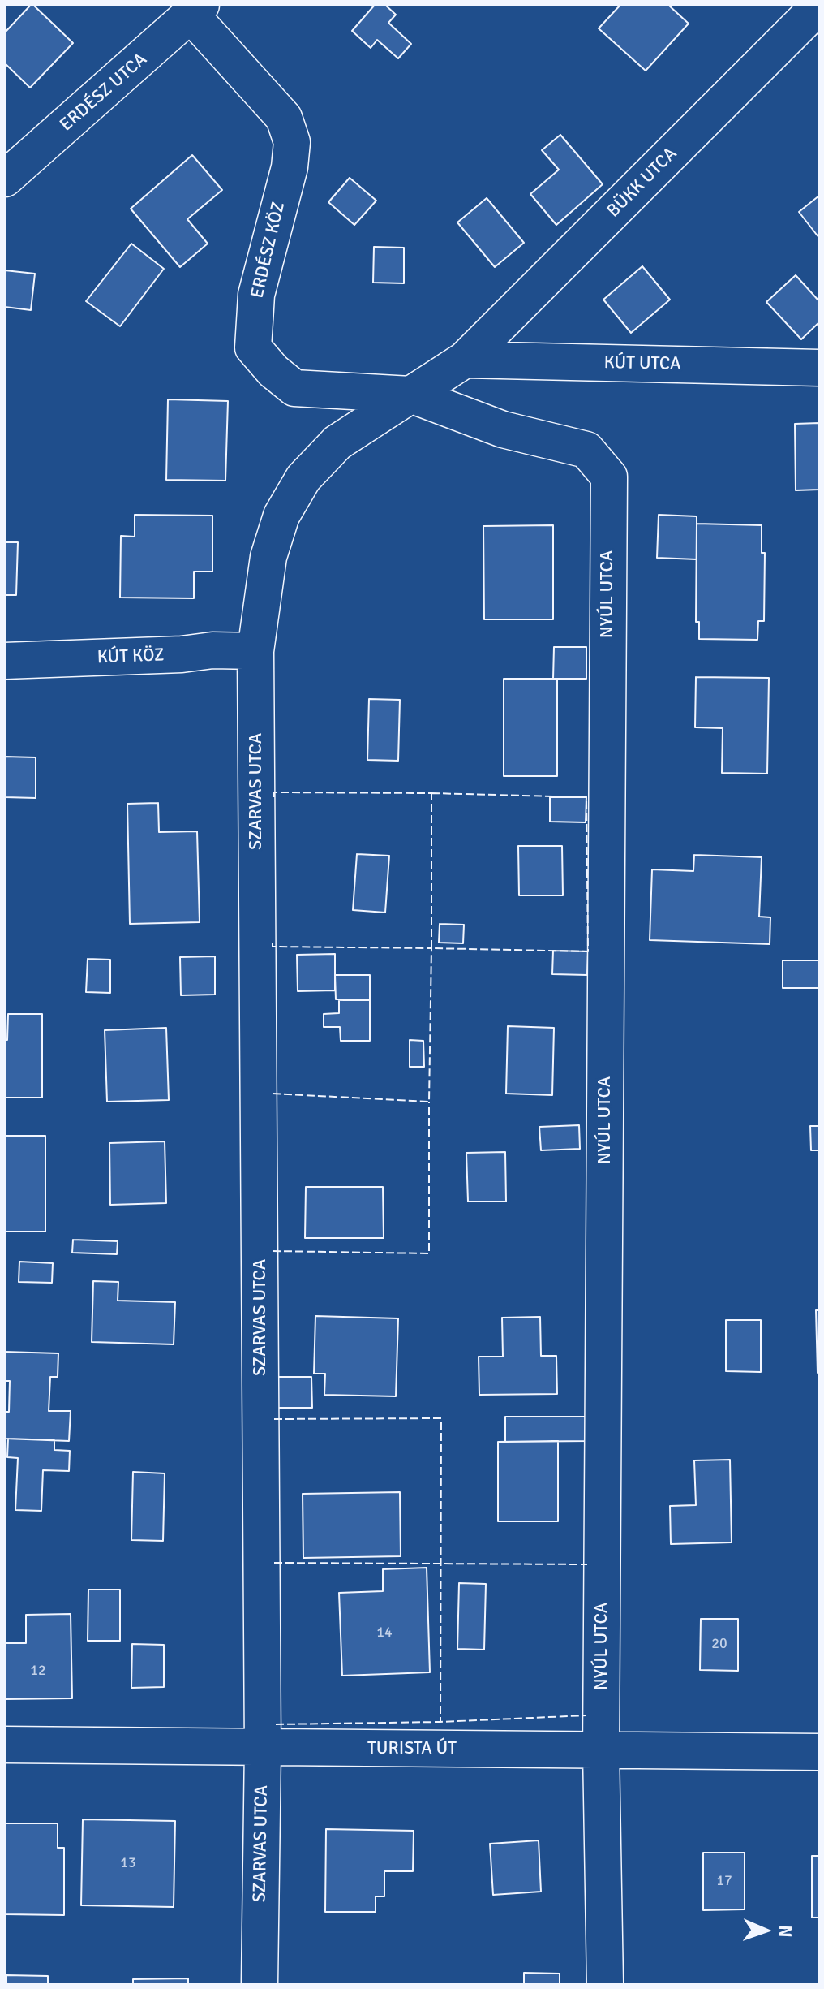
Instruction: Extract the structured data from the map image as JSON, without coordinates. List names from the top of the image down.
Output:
{
  "streets": {
    "street": [
      "ERDÉSZ UTCA",
      "BÜKK UTCA",
      "ERDÉSZ KÖZ",
      "KÚT UTCA",
      "NYÚL UTCA",
      "KÚT KÖZ",
      "SZARVAS UTCA",
      "TURISTA ÚT"
    ]
  },
  "crossings": [
    ["ERDÉSZ UTCA", "ERDÉSZ KÖZ"],
    ["BÜKK UTCA", "ERDÉSZ KÖZ"],
    ["BÜKK UTCA", "KÚT UTCA"],
    ["BÜKK UTCA", "NYÚL UTCA"],
    ["BÜKK UTCA", "SZARVAS UTCA"],
    ["ERDÉSZ KÖZ", "NYÚL UTCA"],
    ["ERDÉSZ KÖZ", "SZARVAS UTCA"],
    ["NYÚL UTCA", "SZARVAS UTCA"],
    ["NYÚL UTCA", "TURISTA ÚT"],
    ["KÚT KÖZ", "SZARVAS UTCA"],
    ["SZARVAS UTCA", "TURISTA ÚT"]
  ],
  "house_numbers": [
    "14",
    "20",
    "12",
    "13",
    "17"
  ],
  "north": "right"
}
